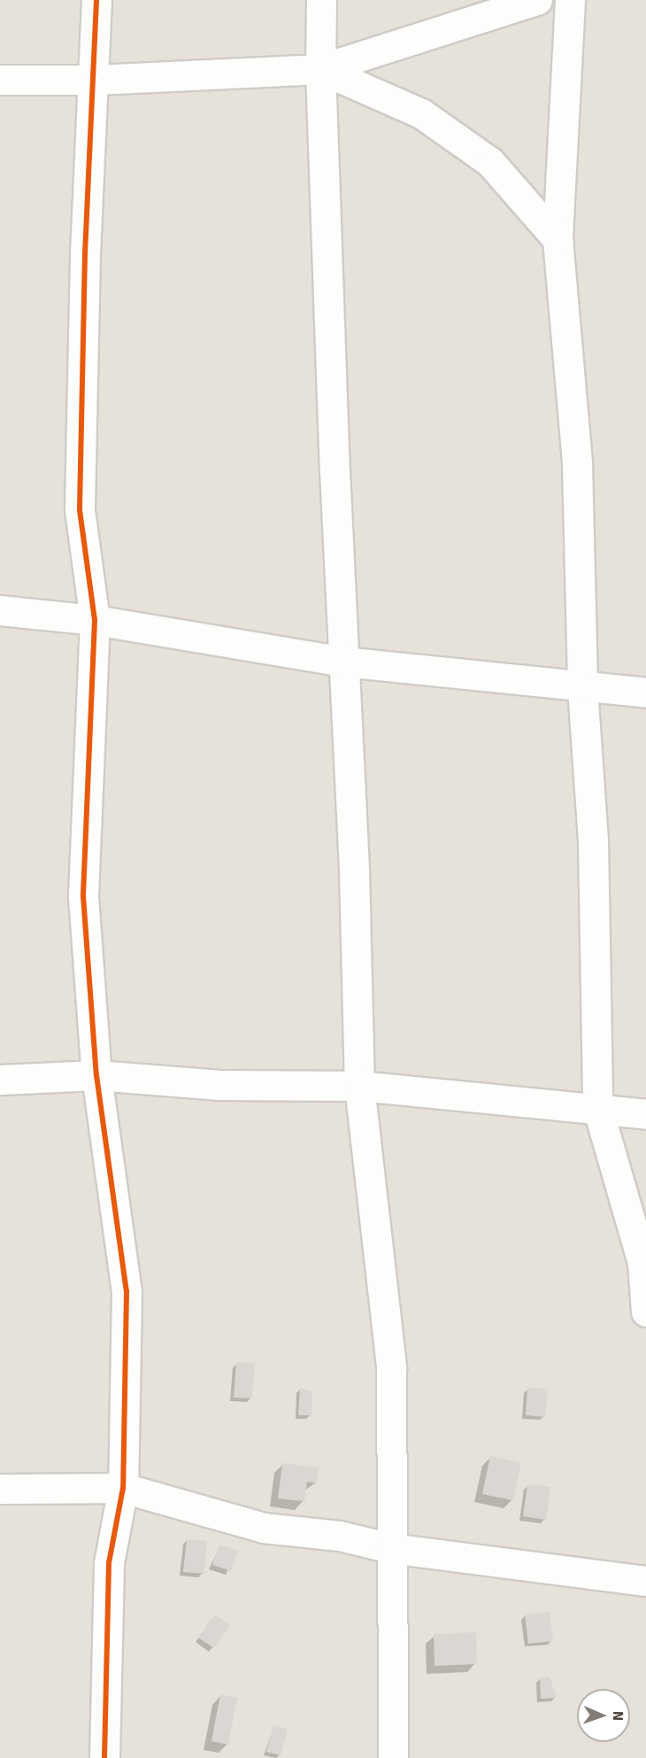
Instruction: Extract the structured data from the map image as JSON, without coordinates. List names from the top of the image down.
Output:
{
  "north": "right"
}
